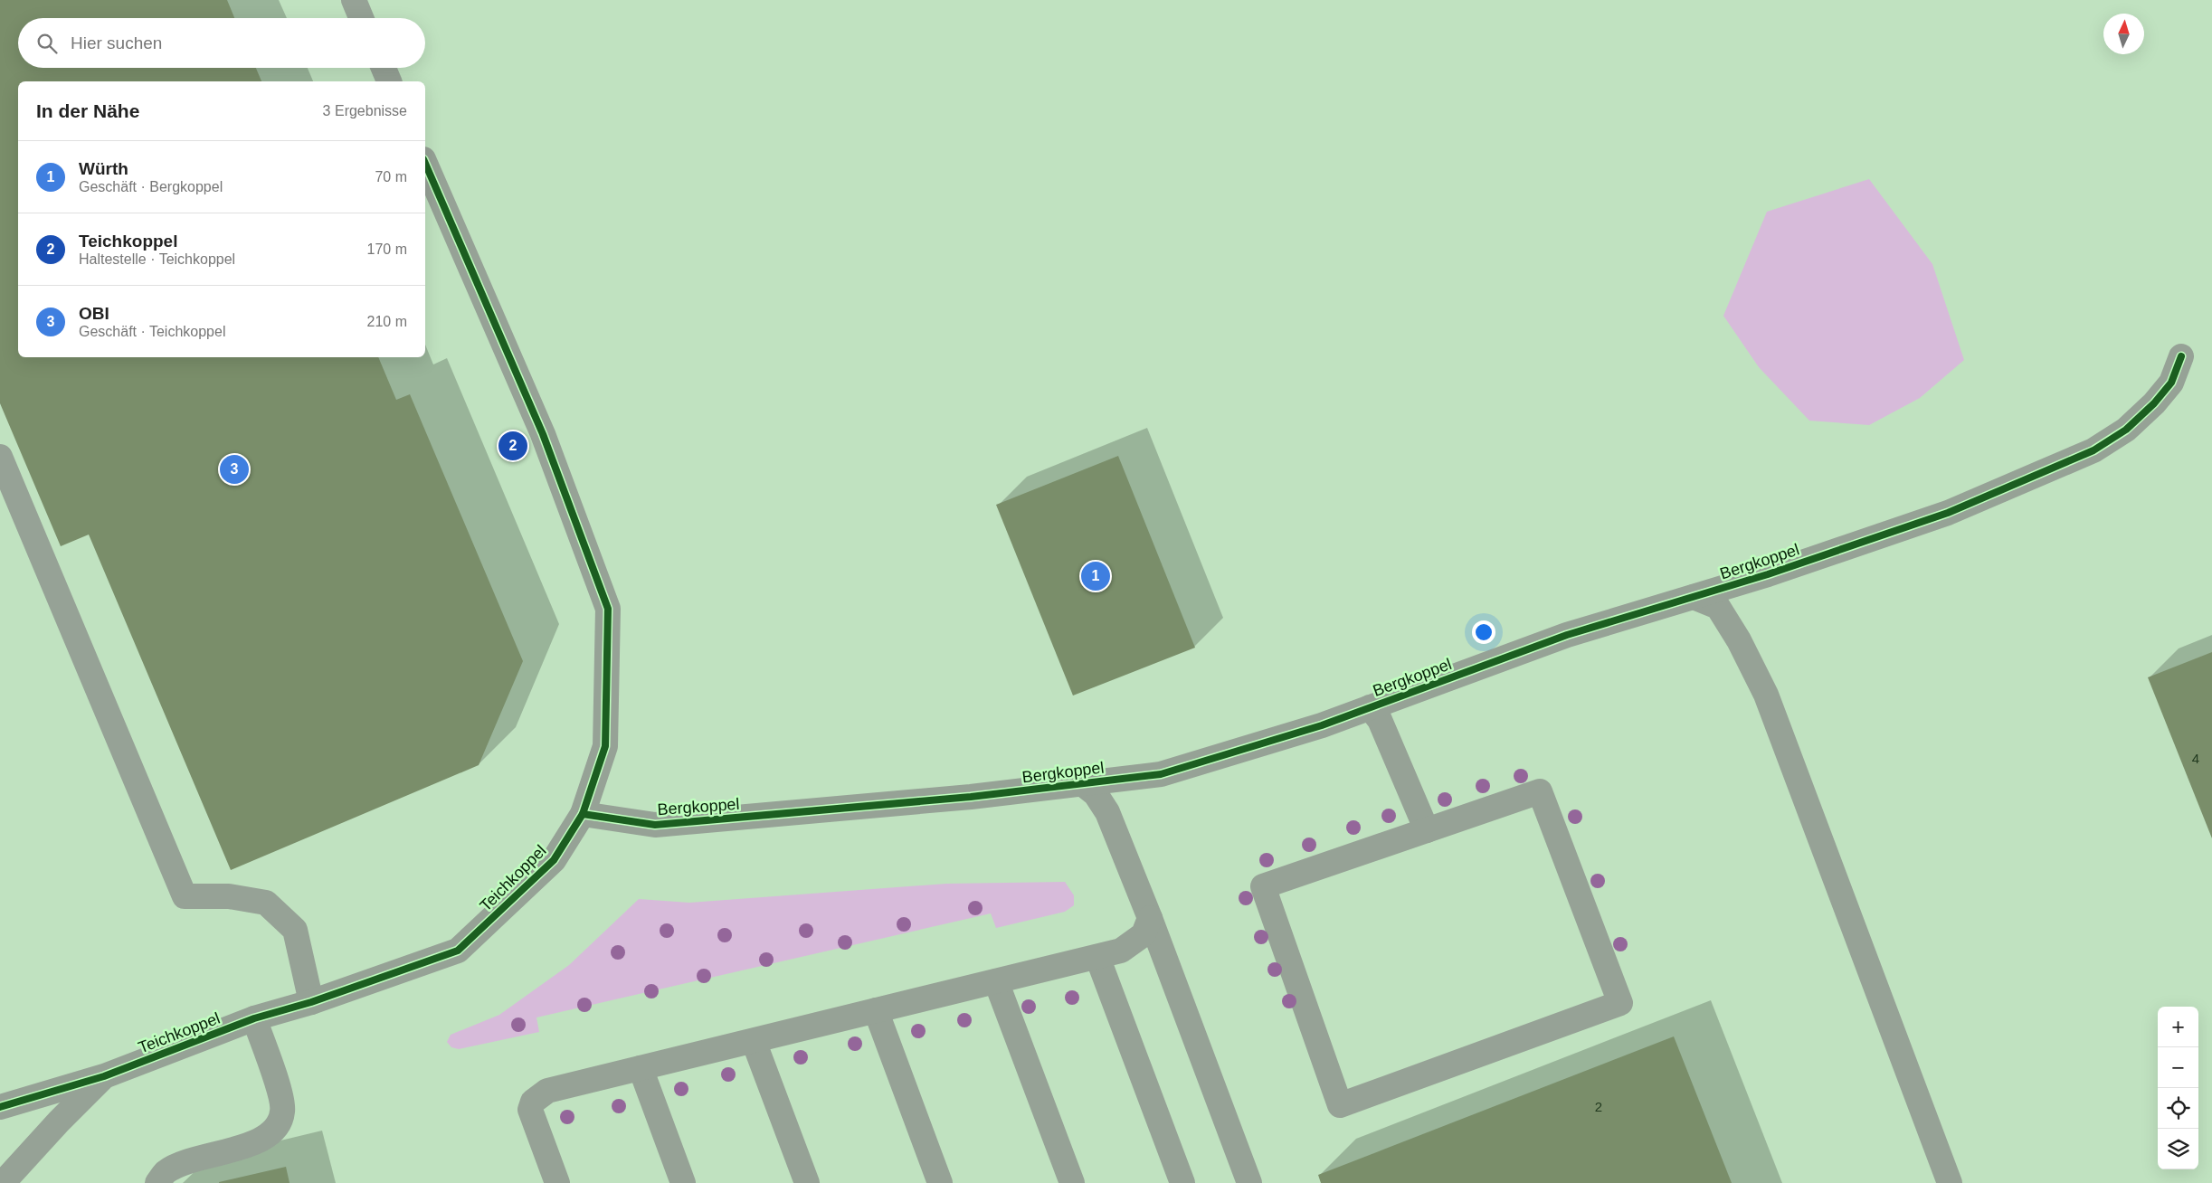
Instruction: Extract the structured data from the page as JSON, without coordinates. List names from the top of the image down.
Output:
{
  "streets": {
    "street": ["Bergkoppel", "Teichkoppel"]
  },
  "crossings": [
    ["Bergkoppel", "Teichkoppel"]
  ],
  "house_numbers": ["4", "2"],
  "north": "top",
  "page": {
    "search": "Hier suchen",
    "heading": ["In der Nähe", "3 Ergebnisse"],
    "list": [
      {
        "mark": "1",
        "name": "Würth",
        "note": "Geschäft · Bergkoppel",
        "value": "70 m"
      },
      {
        "mark": "2",
        "name": "Teichkoppel",
        "note": "Haltestelle · Teichkoppel",
        "value": "170 m"
      },
      {
        "mark": "3",
        "name": "OBI",
        "note": "Geschäft · Teichkoppel",
        "value": "210 m"
      }
    ],
    "pins": ["2", "3", "1"],
    "map_buttons": ["+", "−"]
  }
}
